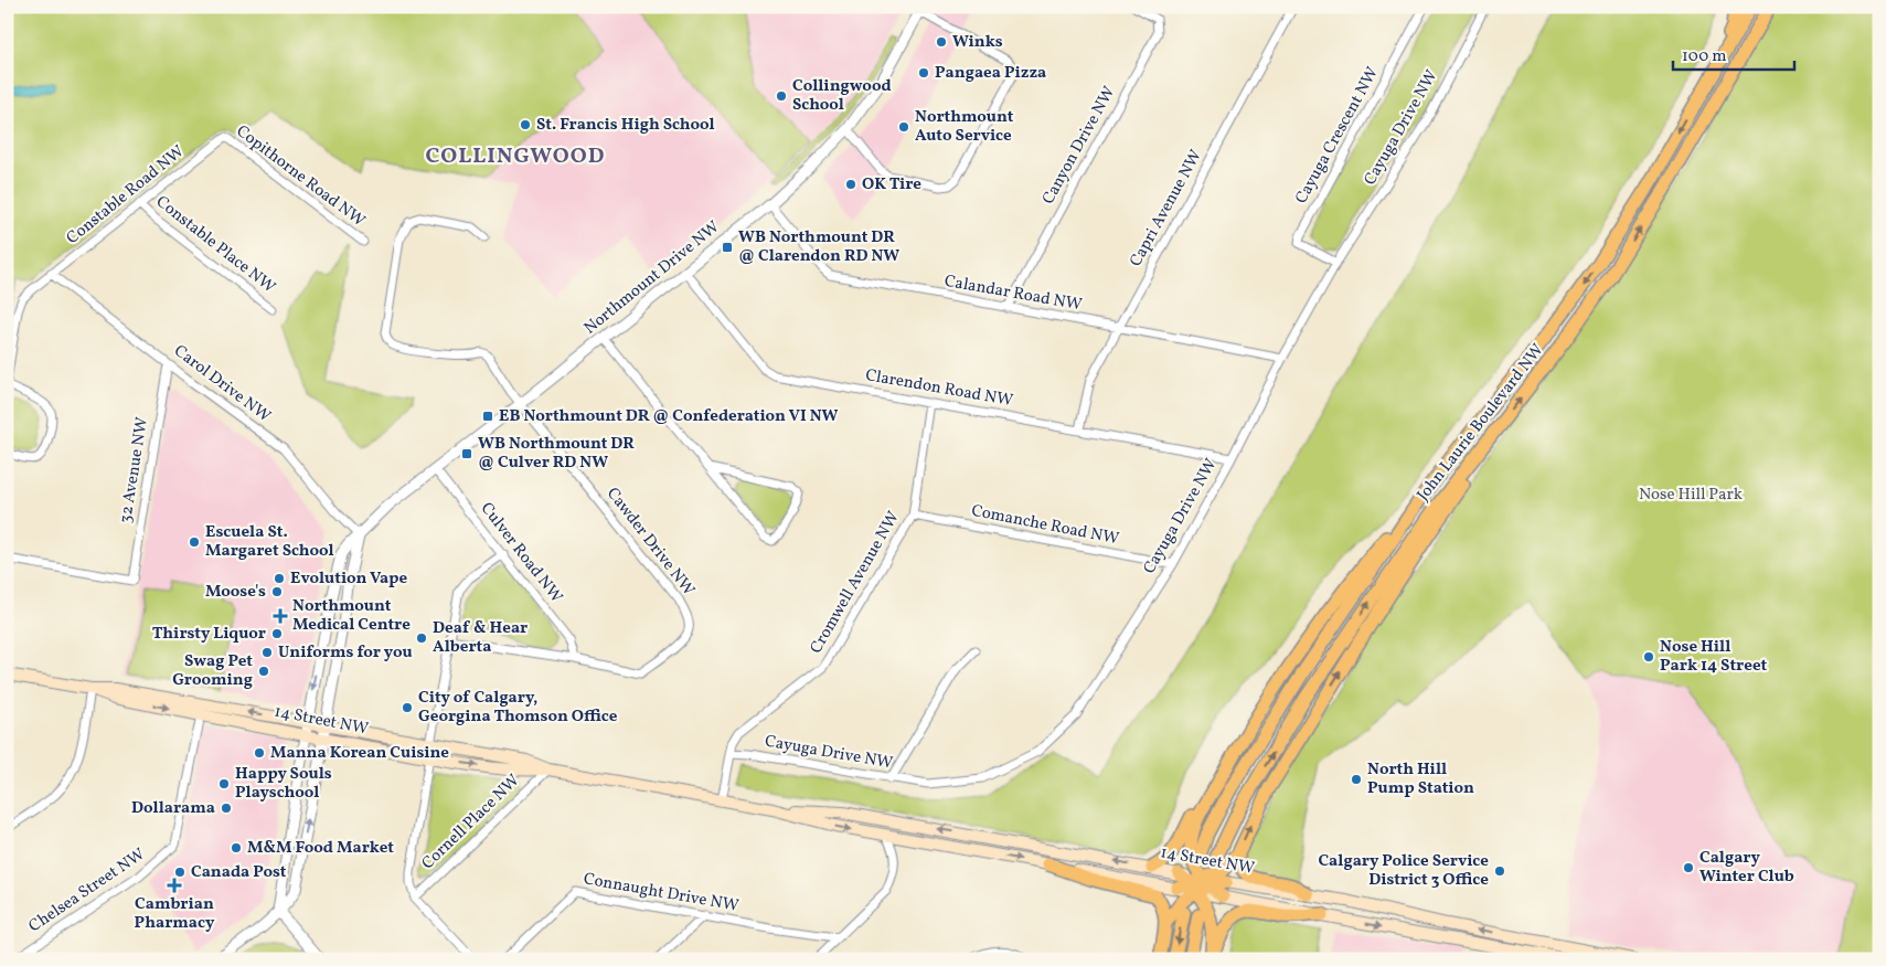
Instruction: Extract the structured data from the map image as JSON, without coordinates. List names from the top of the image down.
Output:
{
  "streets": {
    "main road": ["John Laurie Boulevard NW", "14 Street NW"],
    "street": [
      "Cayuga Drive NW",
      "Cayuga Crescent NW",
      "Canyon Drive NW",
      "Copithorne Road NW",
      "Constable Road NW",
      "Capri Avenue NW",
      "Constable Place NW",
      "Northmount Drive NW",
      "Calandar Road NW",
      "Carol Drive NW",
      "Clarendon Road NW",
      "32 Avenue NW",
      "Comanche Road NW",
      "Cawder Drive NW",
      "Culver Road NW",
      "Cromwell Avenue NW",
      "Cornell Place NW",
      "Chelsea Street NW",
      "Connaught Drive NW"
    ]
  },
  "crossings": [
    ["Cayuga Drive NW", "Cayuga Crescent NW"],
    ["Cayuga Drive NW", "Calandar Road NW"],
    ["Cayuga Drive NW", "Clarendon Road NW"],
    ["Cayuga Drive NW", "Comanche Road NW"],
    ["Cayuga Drive NW", "Cromwell Avenue NW"],
    ["Canyon Drive NW", "Calandar Road NW"],
    ["Copithorne Road NW", "Constable Road NW"],
    ["Constable Road NW", "Constable Place NW"],
    ["Constable Road NW", "Carol Drive NW"],
    ["Capri Avenue NW", "Calandar Road NW"],
    ["Capri Avenue NW", "Clarendon Road NW"],
    ["Northmount Drive NW", "Calandar Road NW"],
    ["Northmount Drive NW", "Carol Drive NW"],
    ["Northmount Drive NW", "Clarendon Road NW"],
    ["Northmount Drive NW", "Cawder Drive NW"],
    ["Northmount Drive NW", "Culver Road NW"],
    ["Northmount Drive NW", "14 Street NW"],
    ["Carol Drive NW", "32 Avenue NW"],
    ["Clarendon Road NW", "Cromwell Avenue NW"],
    ["Comanche Road NW", "Cromwell Avenue NW"],
    ["Cawder Drive NW", "Culver Road NW"],
    ["Cromwell Avenue NW", "14 Street NW"],
    ["14 Street NW", "Cornell Place NW"],
    ["14 Street NW", "Chelsea Street NW"]
  ],
  "districts": ["COLLINGWOOD"],
  "parks": ["Nose Hill Park"],
  "places": {
    "other": [
      "Winks",
      "Pangaea Pizza",
      "Collingwood School",
      "St. Francis High School",
      "Northmount Auto Service",
      "OK Tire",
      "Escuela St. Margaret School",
      "Evolution Vape",
      "Moose's",
      "Thirsty Liquor",
      "Deaf & Hear Alberta",
      "Uniforms for you",
      "Nose Hill Park 14 Street",
      "Swag Pet Grooming",
      "City of Calgary, Georgina Thomson Office",
      "Manna Korean Cuisine",
      "North Hill Pump Station",
      "Happy Souls Playschool",
      "Dollarama",
      "M&M Food Market",
      "Calgary Winter Club",
      "Calgary Police Service District 3 Office",
      "Canada Post"
    ],
    "transit": ["WB Northmount DR @ Clarendon RD NW", "EB Northmount DR @ Confederation VI NW", "WB Northmount DR @ Culver RD NW"],
    "health": ["Northmount Medical Centre", "Cambrian Pharmacy"]
  },
  "scale_bar": "100 m"
}
